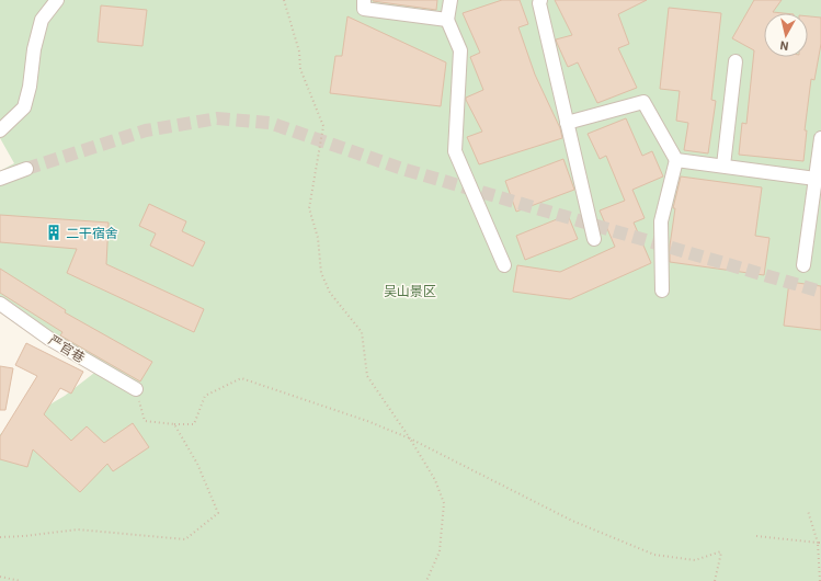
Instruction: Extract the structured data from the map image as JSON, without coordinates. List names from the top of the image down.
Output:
{
  "streets": {
    "street": ["严官巷"]
  },
  "parks": ["吴山景区"],
  "places": {
    "building": ["二干宿舍"]
  },
  "north": "bottom"
}
